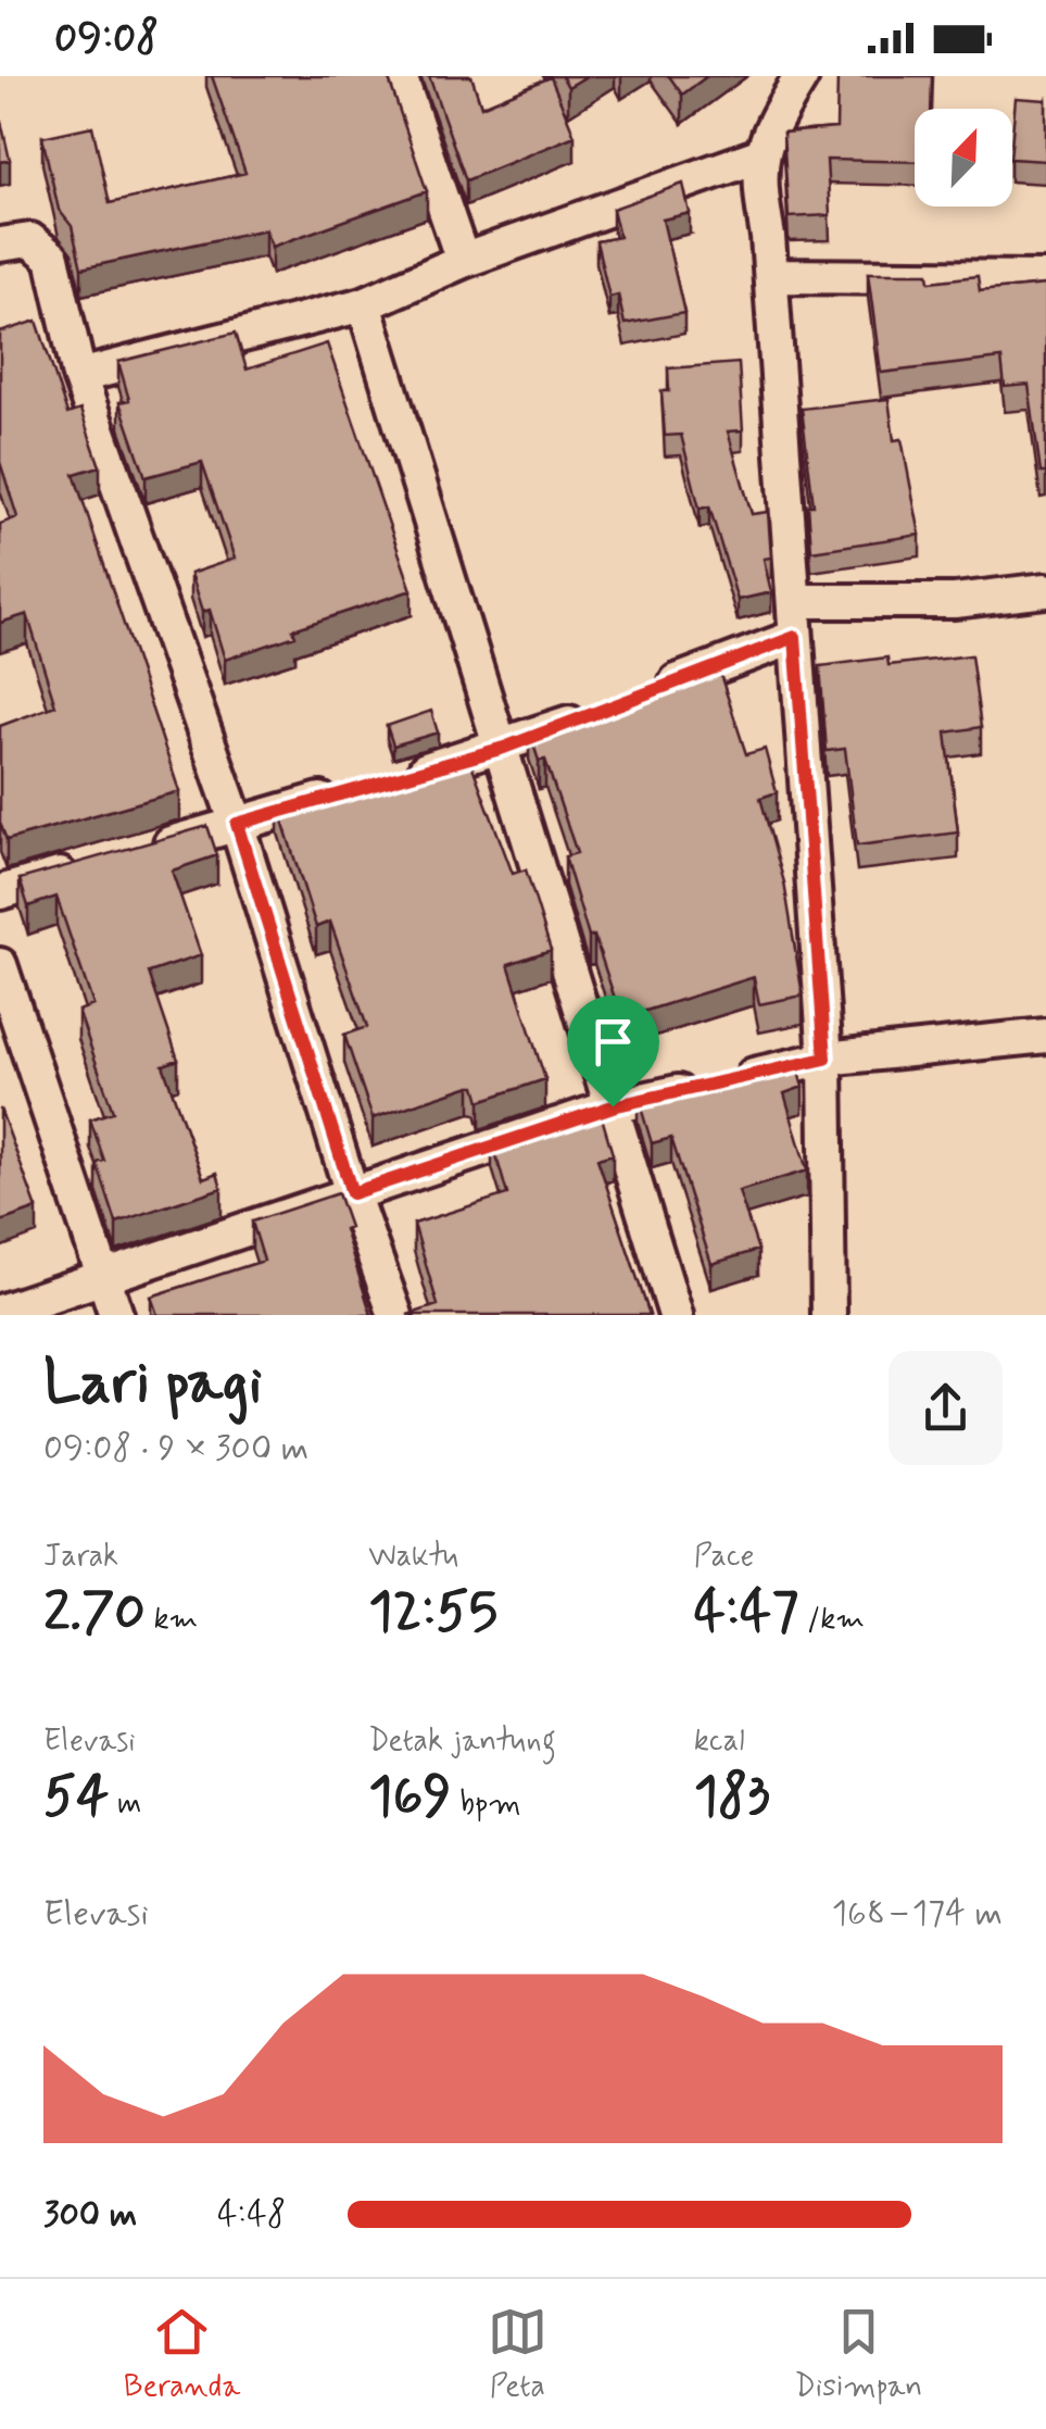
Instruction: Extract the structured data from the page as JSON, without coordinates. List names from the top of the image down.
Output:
{
  "north": "top right",
  "page": {
    "status": "09:08",
    "heading": ["Lari pagi", "09:08 · 9 × 300 m"],
    "stats": [
      ["Jarak", "2.70 km"],
      ["Waktu", "12:55"],
      ["Pace", "4:47 /km"],
      ["Elevasi", "54 m"],
      ["Detak jantung", "169 bpm"],
      ["kcal", "183"]
    ],
    "chart": ["Elevasi", "168–174 m"],
    "list": [
      {
        "name": "300 m",
        "note": "4:48"
      }
    ],
    "tabs": ["Beranda", "Peta", "Disimpan"]
  }
}
